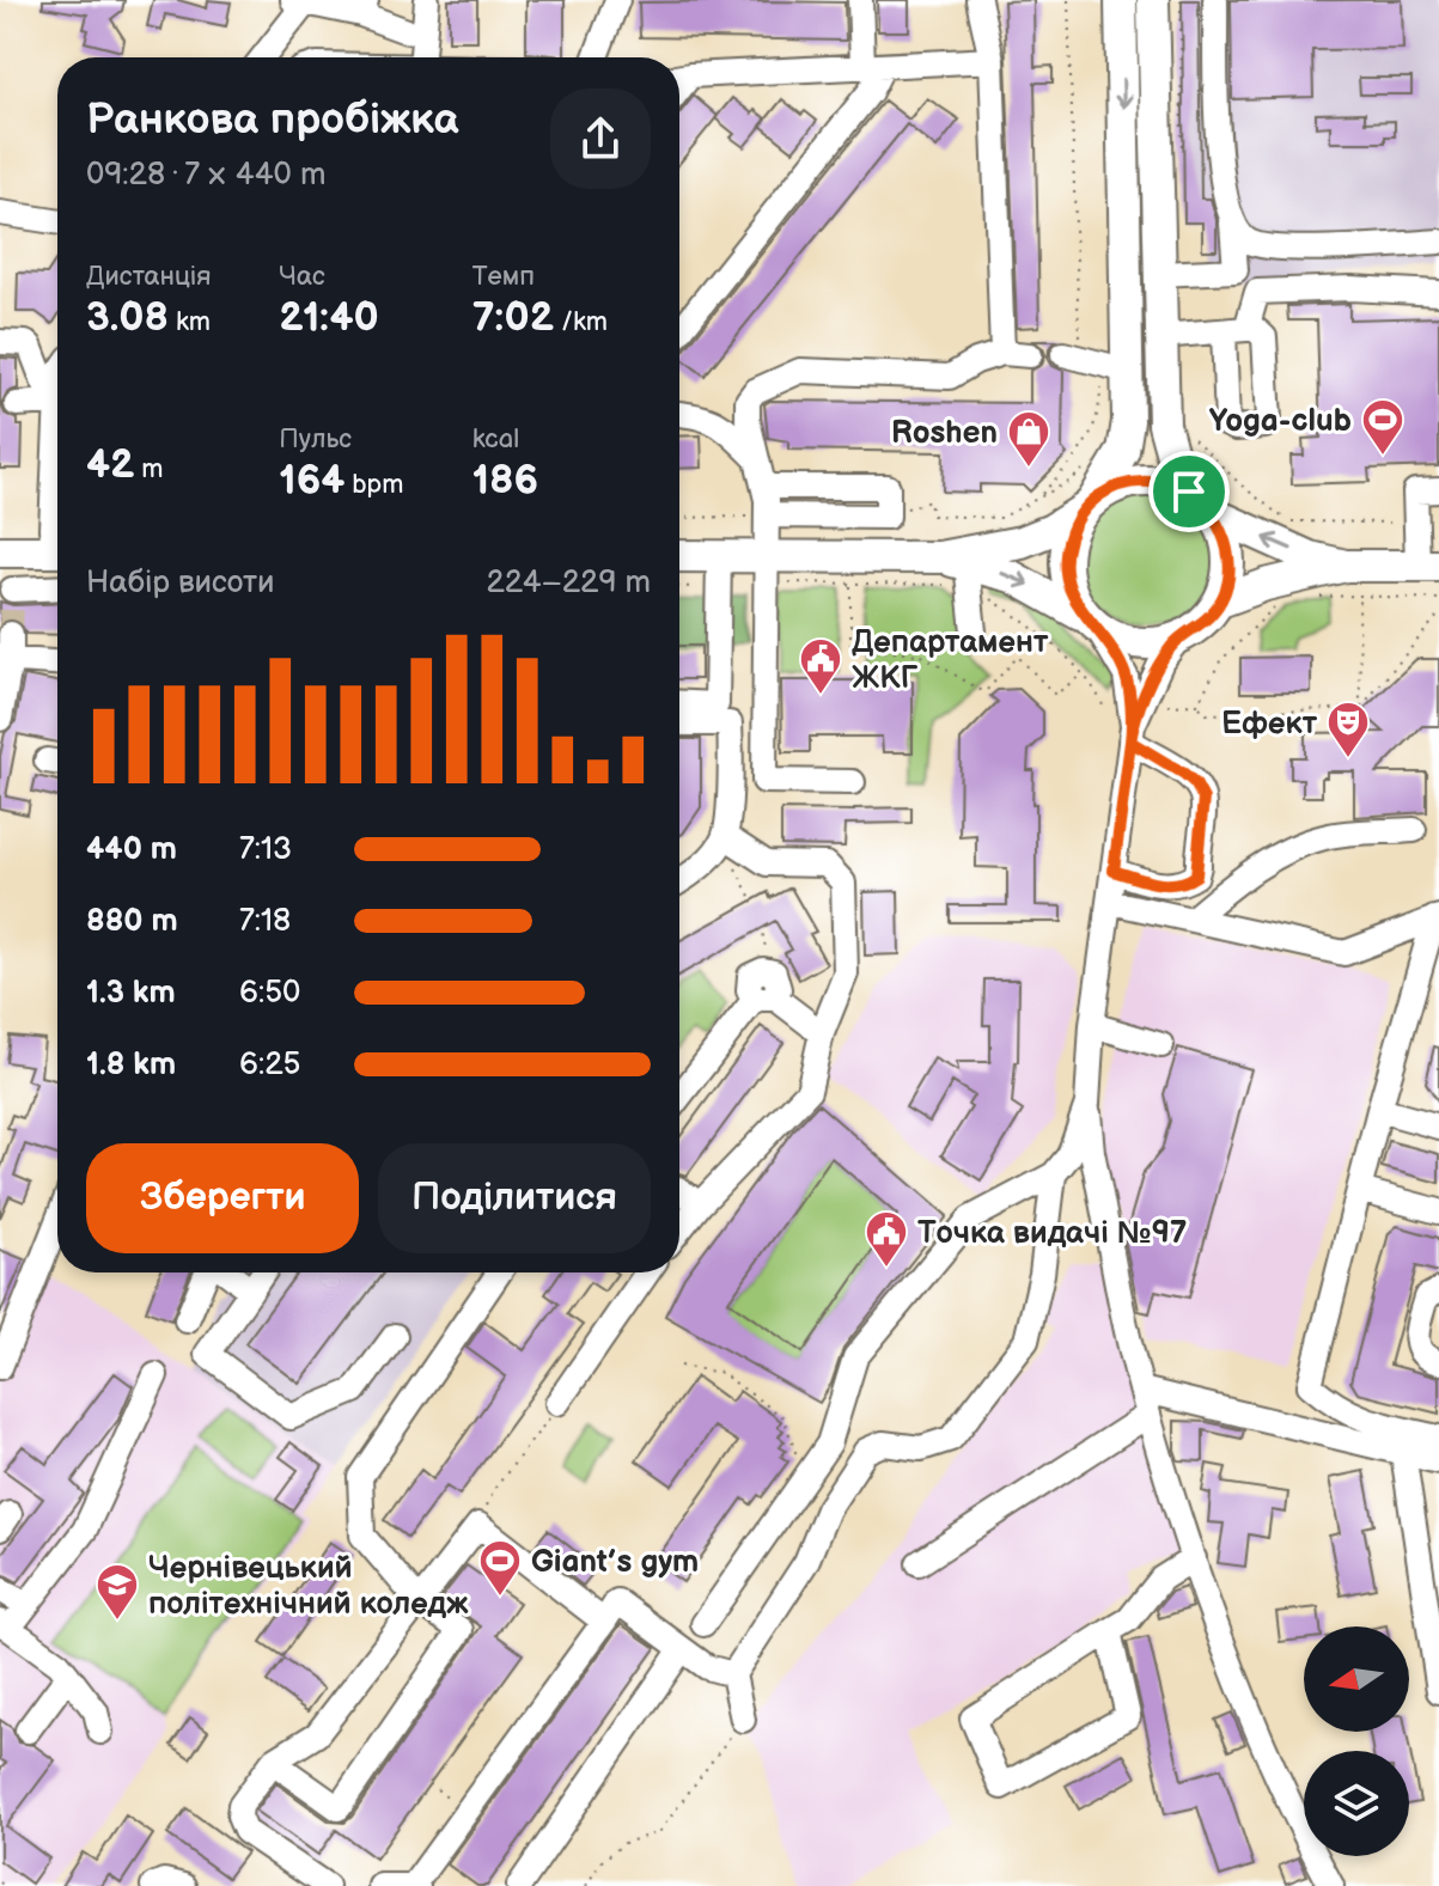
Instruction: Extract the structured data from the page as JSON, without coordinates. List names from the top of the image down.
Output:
{
  "places": {
    "sports": ["Yoga-club", "Giant’s gym"],
    "shop": ["Roshen"],
    "public building": ["Департамент ЖКГ", "Точка видачі №97"],
    "theatre": ["Ефект"],
    "school or university": ["Чернівецький політехнічний коледж"]
  },
  "north": "left",
  "page": {
    "heading": ["Ранкова пробіжка", "09:28 · 7 × 440 m"],
    "stats": [
      ["Дистанція", "3.08 km"],
      ["Час", "21:40"],
      ["Темп", "7:02 /km"],
      ["42 m"],
      ["Пульс", "164 bpm"],
      ["kcal", "186"]
    ],
    "chart": ["Набір висоти", "224–229 m"],
    "list": [
      {
        "name": "440 m",
        "note": "7:13"
      },
      {
        "name": "880 m",
        "note": "7:18"
      },
      {
        "name": "1.3 km",
        "note": "6:50"
      },
      {
        "name": "1.8 km",
        "note": "6:25"
      }
    ],
    "buttons": ["Зберегти", "Поділитися"]
  }
}
